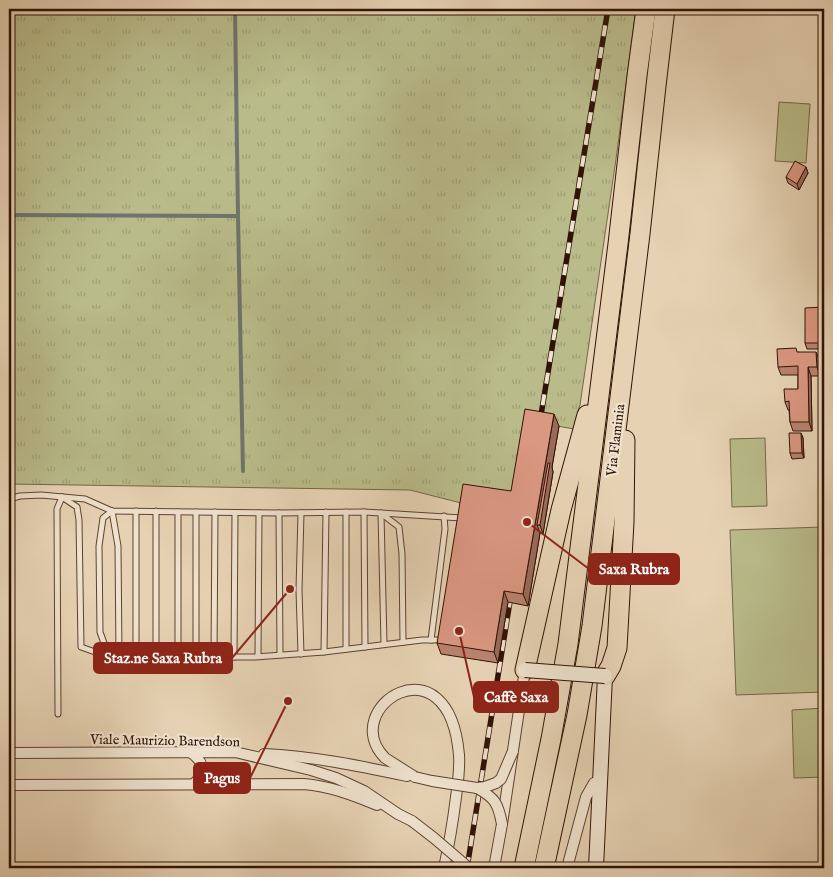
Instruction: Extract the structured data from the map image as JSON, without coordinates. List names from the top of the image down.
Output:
{
  "streets": {
    "highway": ["Via Flaminia"],
    "street": ["Viale Maurizio Barendson"]
  },
  "places": [
    "Saxa Rubra",
    "Staz.ne Saxa Rubra",
    "Caffè Saxa",
    "Pagus"
  ]
}
